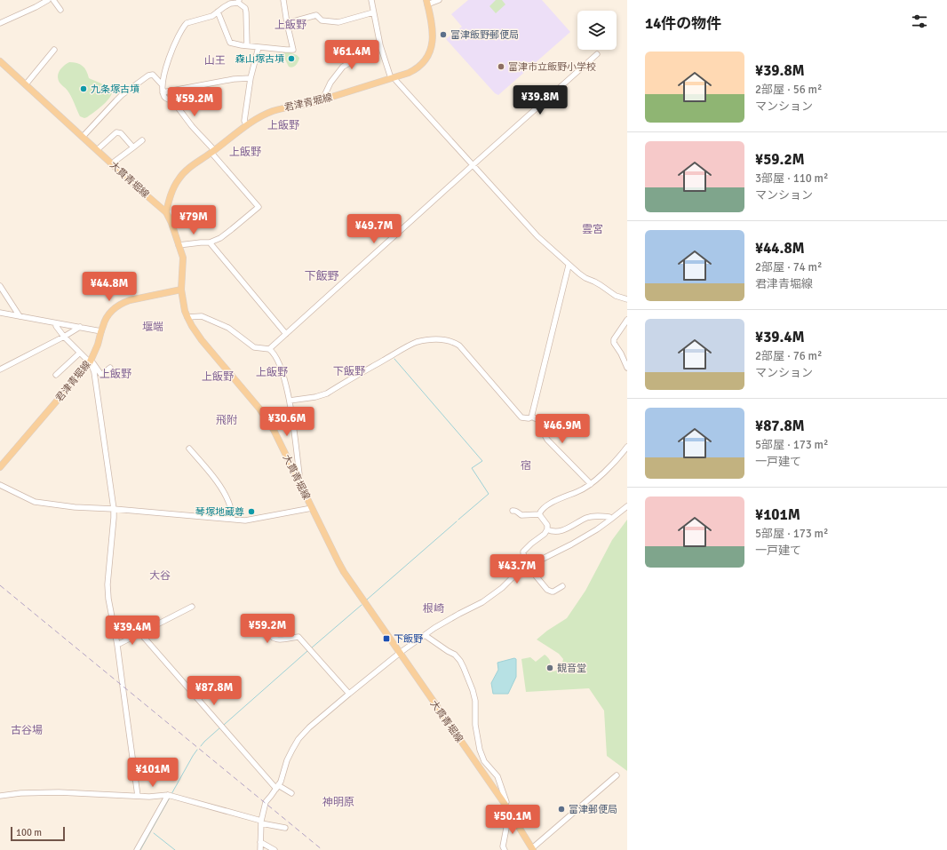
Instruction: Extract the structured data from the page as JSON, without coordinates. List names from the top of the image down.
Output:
{
  "streets": {
    "main road": ["君津青堀線", "大貫青堀線"]
  },
  "crossings": [
    ["君津青堀線", "大貫青堀線"]
  ],
  "districts": [
    "上飯野",
    "山王",
    "上飯野",
    "上飯野",
    "雲宮",
    "下飯野",
    "堰端",
    "下飯野",
    "上飯野",
    "上飯野",
    "上飯野",
    "飛附",
    "宿",
    "大谷",
    "根崎",
    "古谷場",
    "神明原"
  ],
  "places": {
    "other": [
      "富津飯野郵便局",
      "森山塚古墳",
      "富津市立飯野小学校",
      "九条塚古墳",
      "琴塚地蔵尊",
      "観音堂",
      "富津郵便局"
    ],
    "transit": ["下飯野"]
  },
  "scale_bar": "100 m",
  "page": {
    "heading": "14件の物件",
    "price": [
      "¥61.4M",
      "¥39.8M",
      "¥59.2M",
      "¥79M",
      "¥49.7M",
      "¥44.8M",
      "¥30.6M",
      "¥46.9M",
      "¥43.7M",
      "¥59.2M",
      "¥39.4M",
      "¥87.8M",
      "¥101M",
      "¥50.1M"
    ],
    "list": [
      {
        "name": "¥39.8M",
        "note": "2部屋 · 56 m² · マンション"
      },
      {
        "name": "¥59.2M",
        "note": "3部屋 · 110 m² · マンション"
      },
      {
        "name": "¥44.8M",
        "note": "2部屋 · 74 m² · 君津青堀線"
      },
      {
        "name": "¥39.4M",
        "note": "2部屋 · 76 m² · マンション"
      },
      {
        "name": "¥87.8M",
        "note": "5部屋 · 173 m² · 一戸建て"
      },
      {
        "name": "¥101M",
        "note": "5部屋 · 173 m² · 一戸建て"
      }
    ],
    "scale": "100 m"
  }
}
